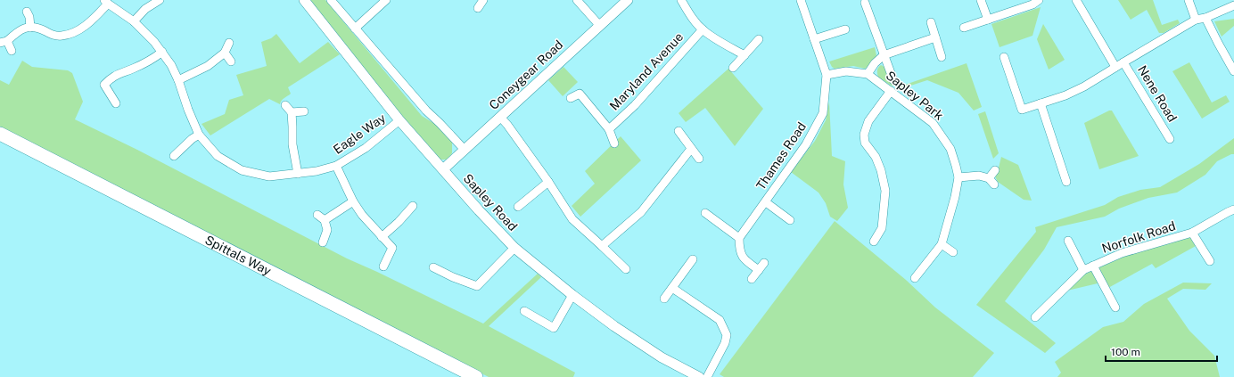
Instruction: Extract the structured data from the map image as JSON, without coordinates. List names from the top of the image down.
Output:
{
  "streets": {
    "highway": ["Spittals Way"],
    "street": [
      "Maryland Avenue",
      "Coneygear Road",
      "Nene Road",
      "Sapley Park",
      "Eagle Way",
      "Thames Road",
      "Sapley Road",
      "Norfolk Road"
    ]
  },
  "crossings": [
    ["Coneygear Road", "Sapley Road"],
    ["Sapley Park", "Thames Road"],
    ["Eagle Way", "Sapley Road"]
  ],
  "scale_bar": "100 m"
}
